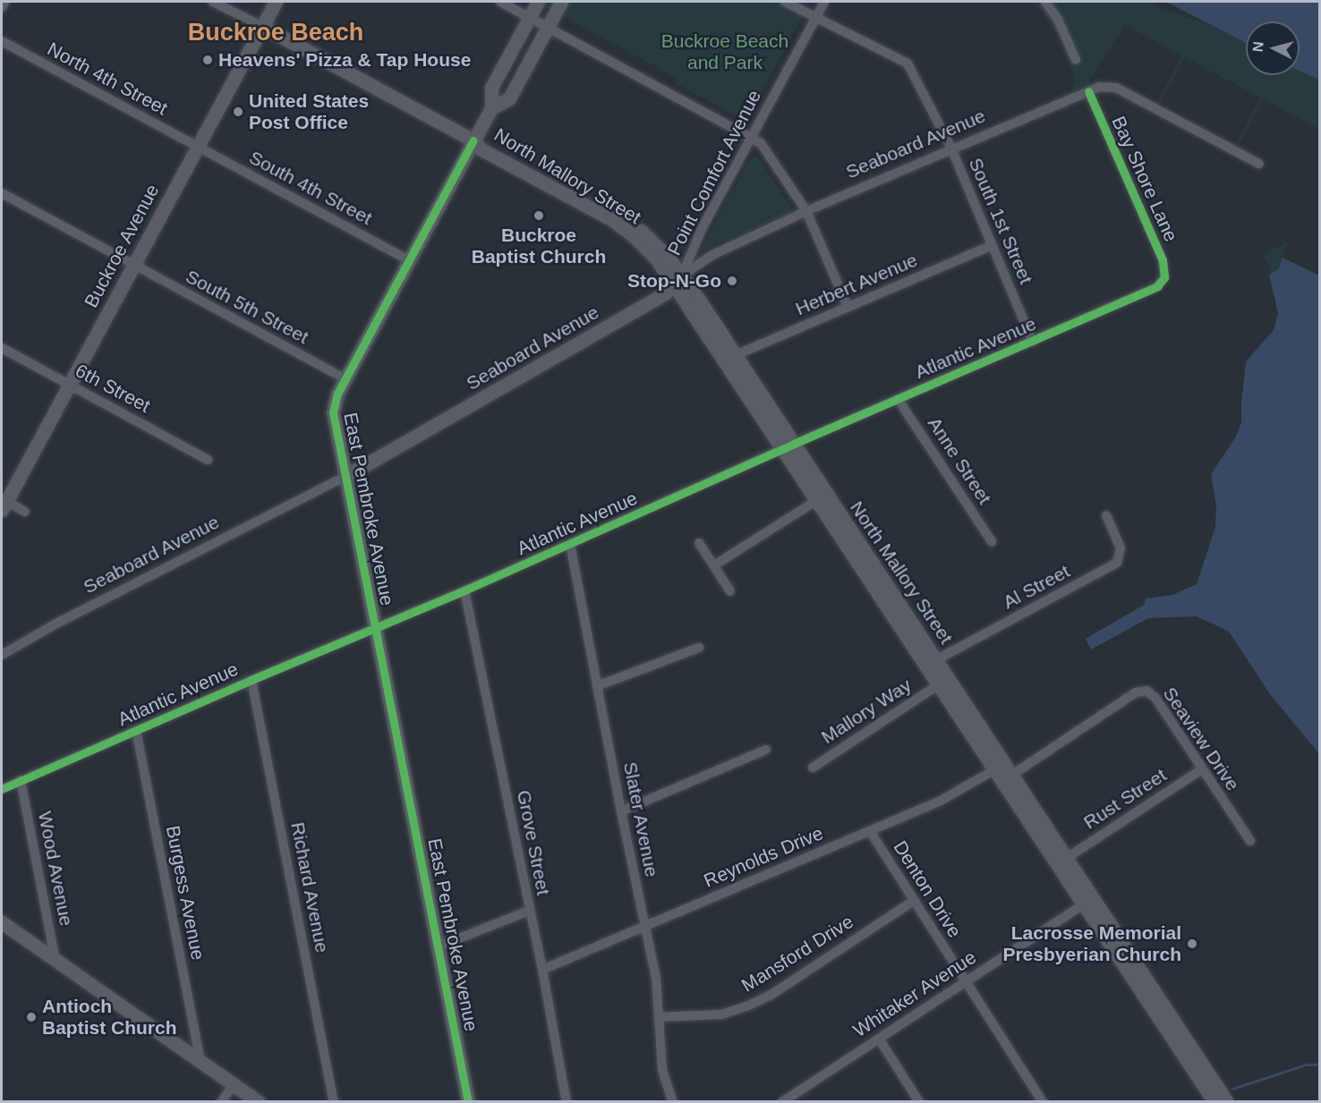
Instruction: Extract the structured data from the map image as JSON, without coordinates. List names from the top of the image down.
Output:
{
  "streets": {
    "main road": [
      "Seaboard Avenue",
      "North Mallory Street",
      "Buckroe Avenue",
      "East Pembroke Avenue"
    ],
    "street": [
      "North 4th Street",
      "Point Comfort Avenue",
      "Bay Shore Lane",
      "South 4th Street",
      "South 1st Street",
      "Herbert Avenue",
      "South 5th Street",
      "Atlantic Avenue",
      "6th Street",
      "Anne Street",
      "Al Street",
      "Mallory Way",
      "Seaview Drive",
      "Rust Street",
      "Slater Avenue",
      "Grove Street",
      "Reynolds Drive",
      "Wood Avenue",
      "Richard Avenue",
      "Denton Drive",
      "Burgess Avenue",
      "Mansford Drive",
      "Whitaker Avenue"
    ]
  },
  "crossings": [
    ["North 4th Street", "South 4th Street"],
    ["North 4th Street", "Buckroe Avenue"],
    ["Seaboard Avenue", "Point Comfort Avenue"],
    ["Seaboard Avenue", "North Mallory Street"],
    ["Seaboard Avenue", "Bay Shore Lane"],
    ["Seaboard Avenue", "South 1st Street"],
    ["Seaboard Avenue", "East Pembroke Avenue"],
    ["Point Comfort Avenue", "North Mallory Street"],
    ["Point Comfort Avenue", "South 1st Street"],
    ["North Mallory Street", "Buckroe Avenue"],
    ["North Mallory Street", "Herbert Avenue"],
    ["North Mallory Street", "Atlantic Avenue"],
    ["North Mallory Street", "East Pembroke Avenue"],
    ["North Mallory Street", "Al Street"],
    ["North Mallory Street", "Mallory Way"],
    ["North Mallory Street", "Seaview Drive"],
    ["North Mallory Street", "Rust Street"],
    ["North Mallory Street", "Reynolds Drive"],
    ["North Mallory Street", "Whitaker Avenue"],
    ["Bay Shore Lane", "Atlantic Avenue"],
    ["South 4th Street", "Buckroe Avenue"],
    ["South 4th Street", "East Pembroke Avenue"],
    ["South 1st Street", "Herbert Avenue"],
    ["South 1st Street", "Atlantic Avenue"],
    ["Buckroe Avenue", "South 5th Street"],
    ["Buckroe Avenue", "6th Street"],
    ["South 5th Street", "East Pembroke Avenue"],
    ["Atlantic Avenue", "Anne Street"],
    ["Atlantic Avenue", "East Pembroke Avenue"],
    ["Atlantic Avenue", "Slater Avenue"],
    ["Atlantic Avenue", "Grove Street"],
    ["Atlantic Avenue", "Wood Avenue"],
    ["Atlantic Avenue", "Richard Avenue"],
    ["Atlantic Avenue", "Burgess Avenue"],
    ["Seaview Drive", "Rust Street"],
    ["Seaview Drive", "Reynolds Drive"],
    ["Slater Avenue", "Reynolds Drive"],
    ["Slater Avenue", "Mansford Drive"],
    ["Grove Street", "Reynolds Drive"],
    ["Reynolds Drive", "Denton Drive"],
    ["Denton Drive", "Mansford Drive"],
    ["Denton Drive", "Whitaker Avenue"]
  ],
  "districts": ["Buckroe Beach"],
  "parks": ["Buckroe Beach and Park"],
  "places": [
    "Heavens' Pizza & Tap House",
    "United States Post Office",
    "Buckroe Baptist Church",
    "Stop-N-Go",
    "Lacrosse Memorial Presbyerian Church",
    "Antioch Baptist Church"
  ],
  "north": "left"
}
